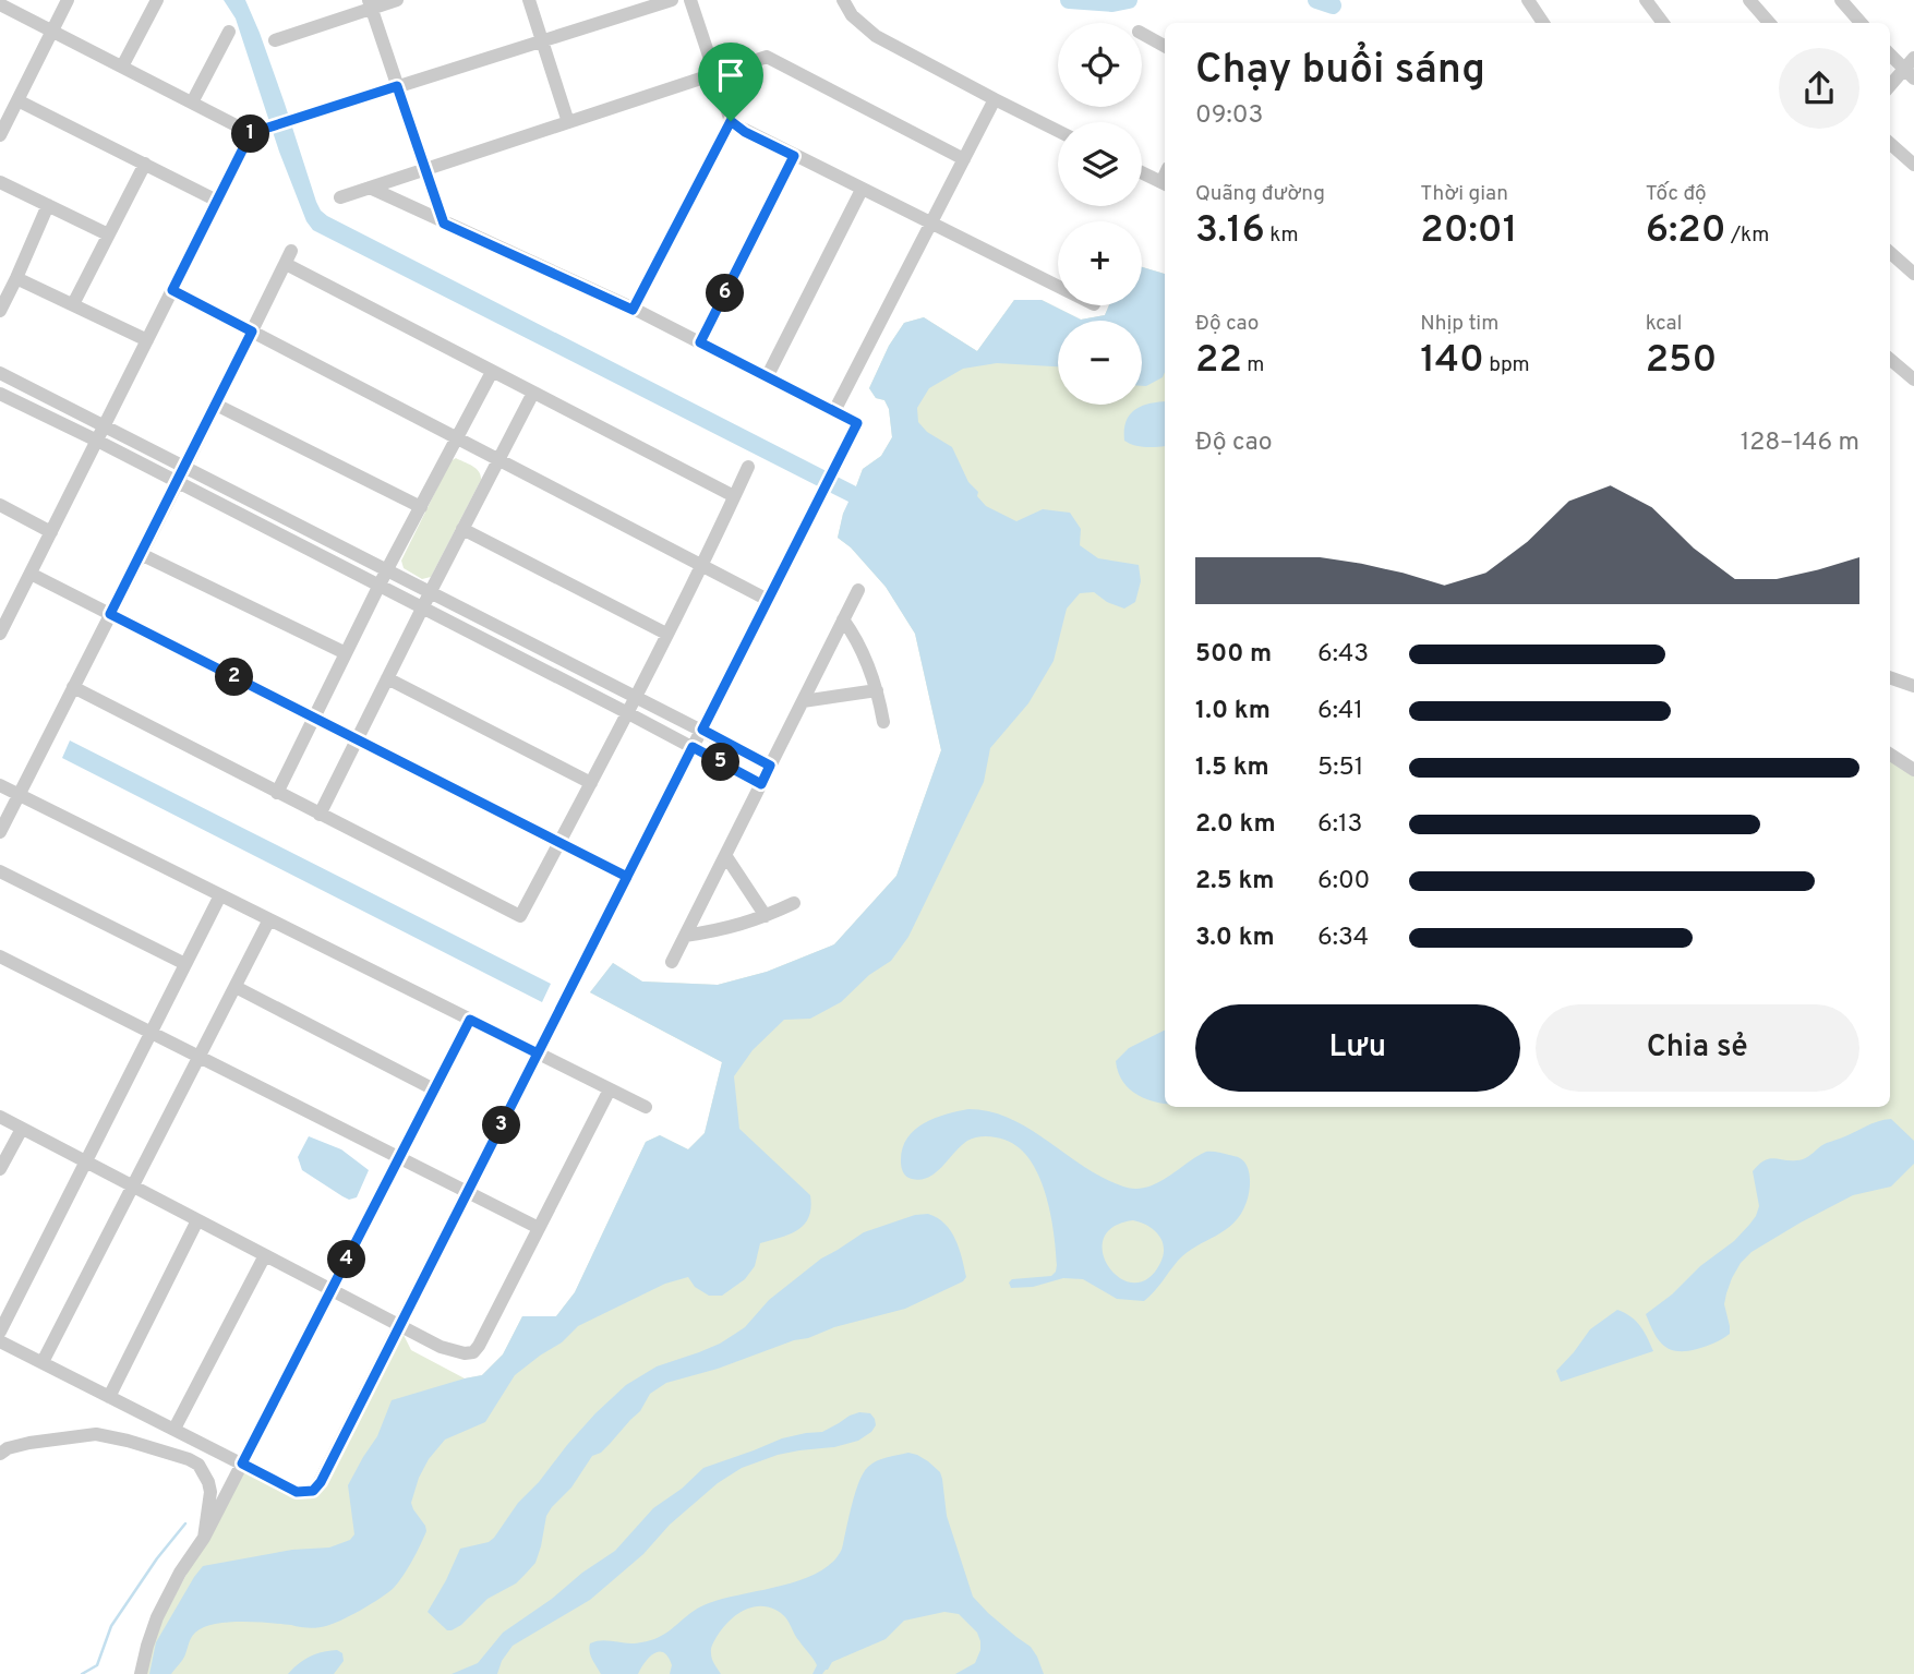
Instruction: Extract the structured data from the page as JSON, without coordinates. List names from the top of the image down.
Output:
{
  "page": {
    "map_buttons": ["+", "−"],
    "heading": ["Chạy buổi sáng", "09:03"],
    "pins": [
      "1",
      "6",
      "2",
      "5",
      "3",
      "4"
    ],
    "stats": [
      ["Quãng đường", "3.16 km"],
      ["Thời gian", "20:01"],
      ["Tốc độ", "6:20 /km"],
      ["Độ cao", "22 m"],
      ["Nhịp tim", "140 bpm"],
      ["kcal", "250"]
    ],
    "chart": ["Độ cao", "128–146 m"],
    "list": [
      {
        "name": "500 m",
        "note": "6:43"
      },
      {
        "name": "1.0 km",
        "note": "6:41"
      },
      {
        "name": "1.5 km",
        "note": "5:51"
      },
      {
        "name": "2.0 km",
        "note": "6:13"
      },
      {
        "name": "2.5 km",
        "note": "6:00"
      },
      {
        "name": "3.0 km",
        "note": "6:34"
      }
    ],
    "buttons": ["Lưu", "Chia sẻ"]
  }
}
